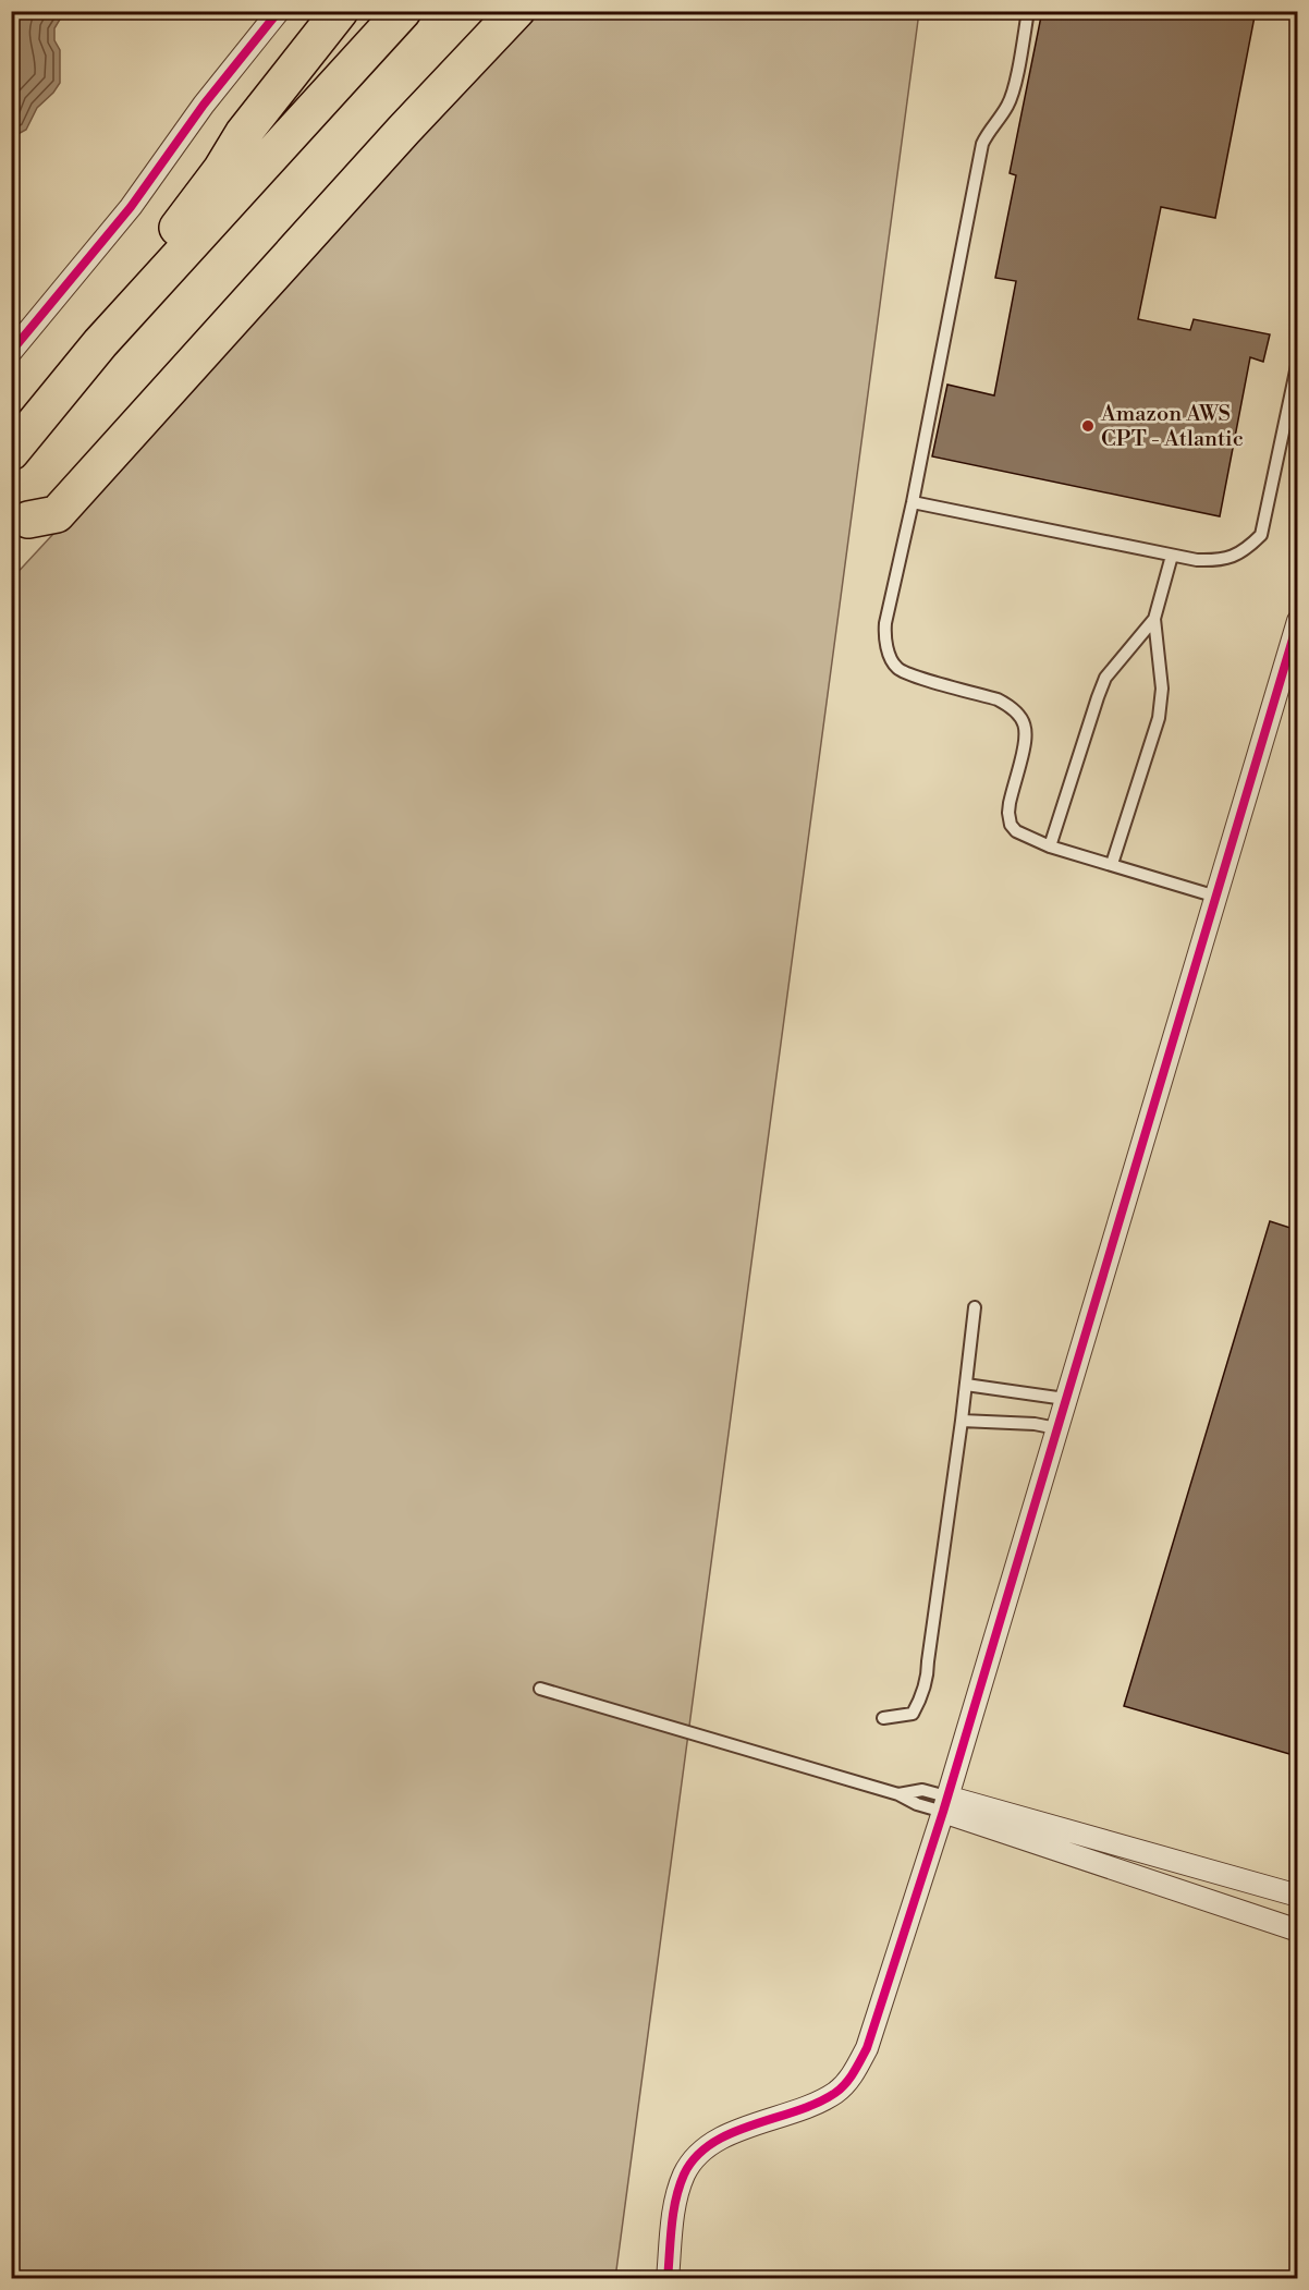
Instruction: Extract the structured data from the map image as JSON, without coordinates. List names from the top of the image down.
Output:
{
  "places": ["Amazon AWS CPT - Atlantic"]
}
